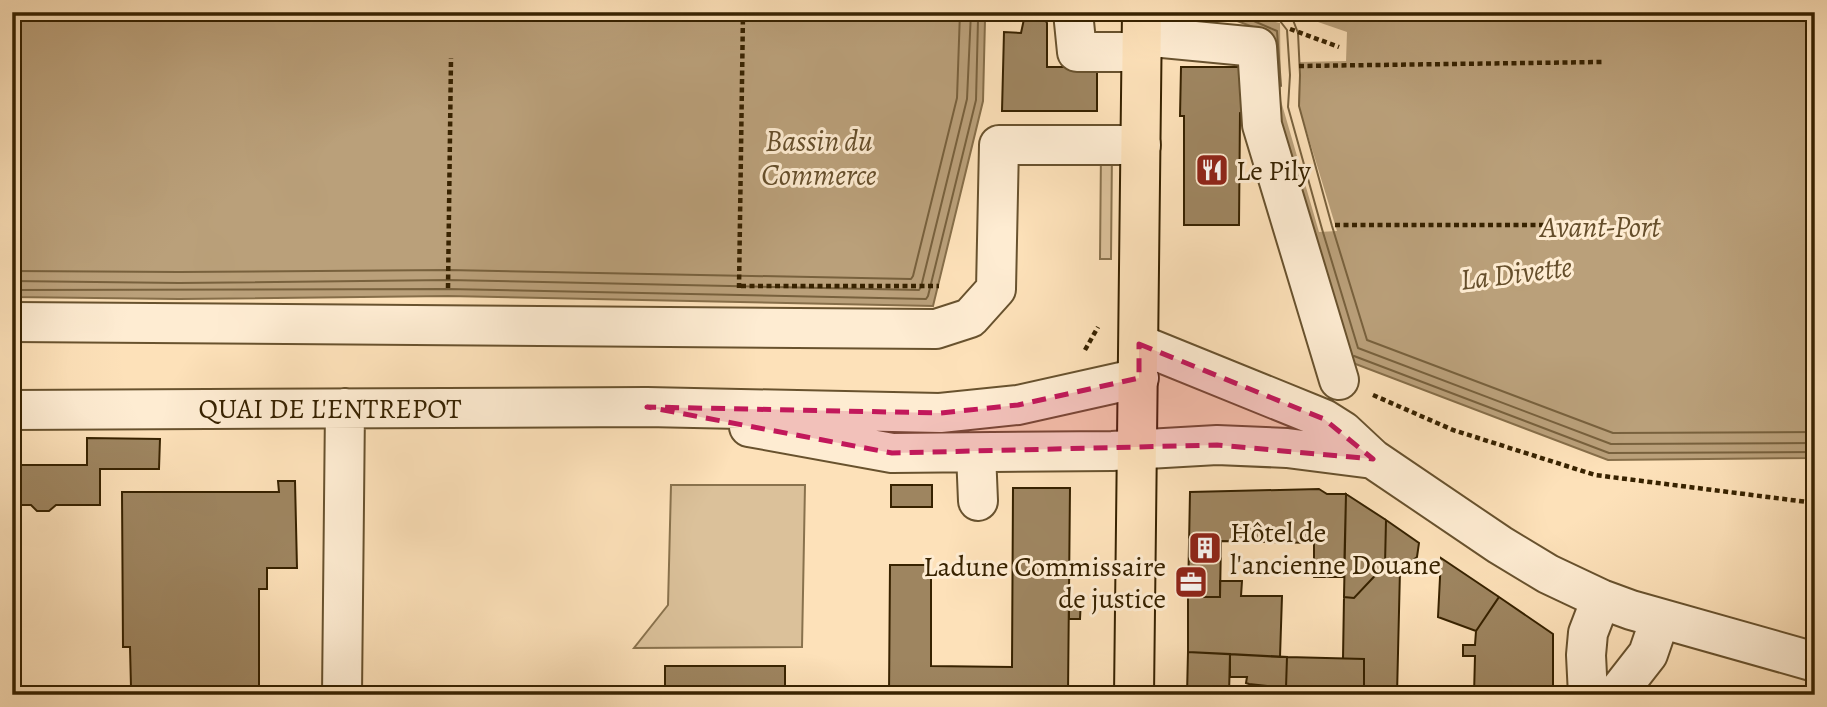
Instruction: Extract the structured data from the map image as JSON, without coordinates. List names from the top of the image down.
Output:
{
  "streets": {
    "street": ["QUAI DE L'ENTREPOT"]
  },
  "water": ["Bassin du Commerce", "Avant-Port", "La Divette"],
  "places": {
    "restaurant": ["Le Pily"],
    "building": ["Hôtel de l'ancienne Douane"],
    "office": ["Ladune Commissaire de justice"]
  }
}
